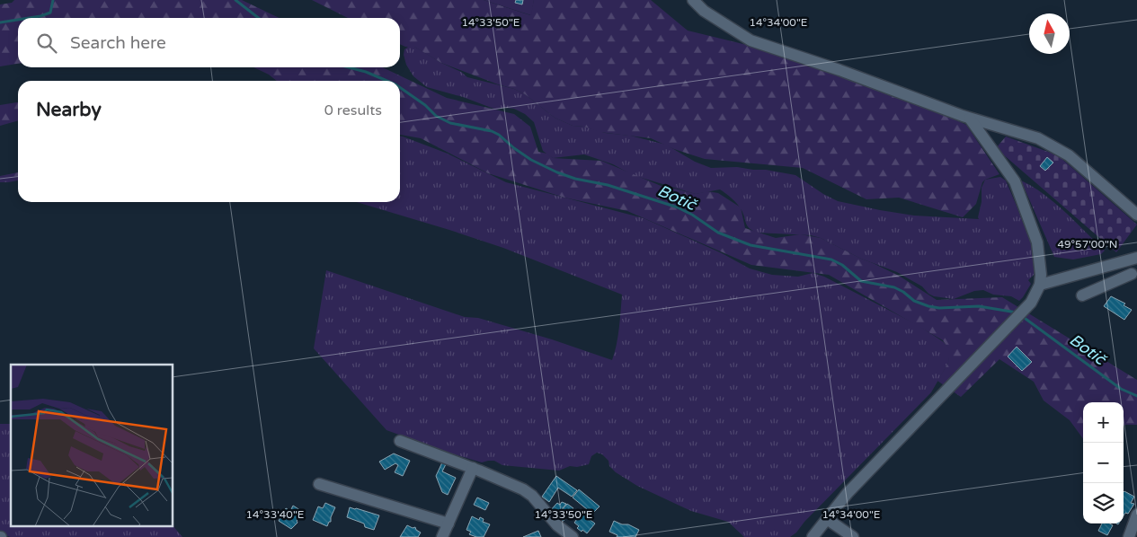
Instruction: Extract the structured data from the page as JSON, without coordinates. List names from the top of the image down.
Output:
{
  "water": ["Botič"],
  "north": "top",
  "page": {
    "search": "Search here",
    "heading": ["Nearby", "0 results"],
    "map_buttons": ["+", "−"]
  },
  "coordinates": [
    "14°33'50\"E",
    "14°34'00\"E",
    "49°57'00\"N",
    "14°33'40\"E"
  ]
}
